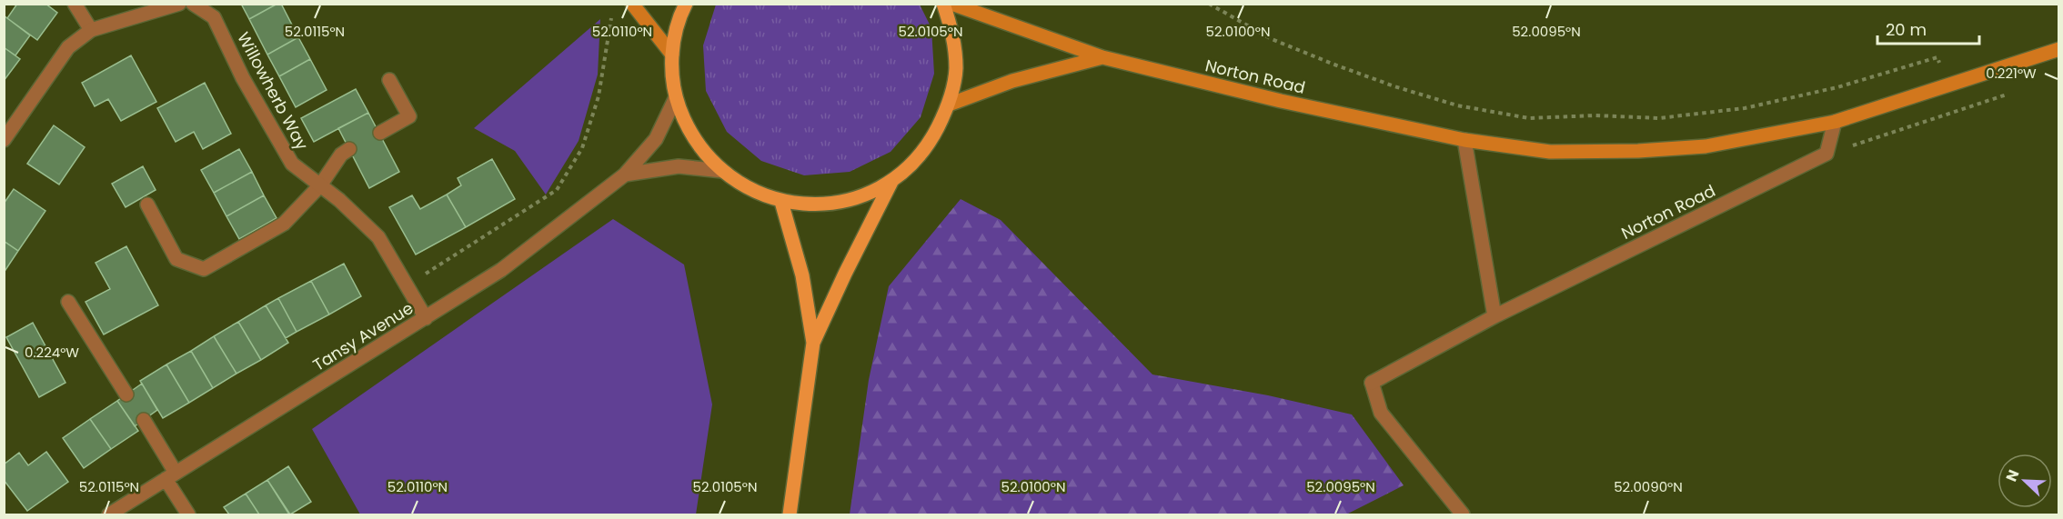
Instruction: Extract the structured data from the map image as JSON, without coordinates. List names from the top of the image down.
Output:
{
  "streets": {
    "street": ["Norton Road", "Willowherb Way", "Tansy Avenue"]
  },
  "crossings": [
    ["Willowherb Way", "Tansy Avenue"]
  ],
  "scale_bar": "20 m",
  "north": "top left",
  "coordinates": [
    "52.0115°N",
    "52.0110°N",
    "52.0105°N",
    "52.0100°N",
    "52.0095°N",
    "0.221°W",
    "0.224°W",
    "52.0090°N"
  ]
}
